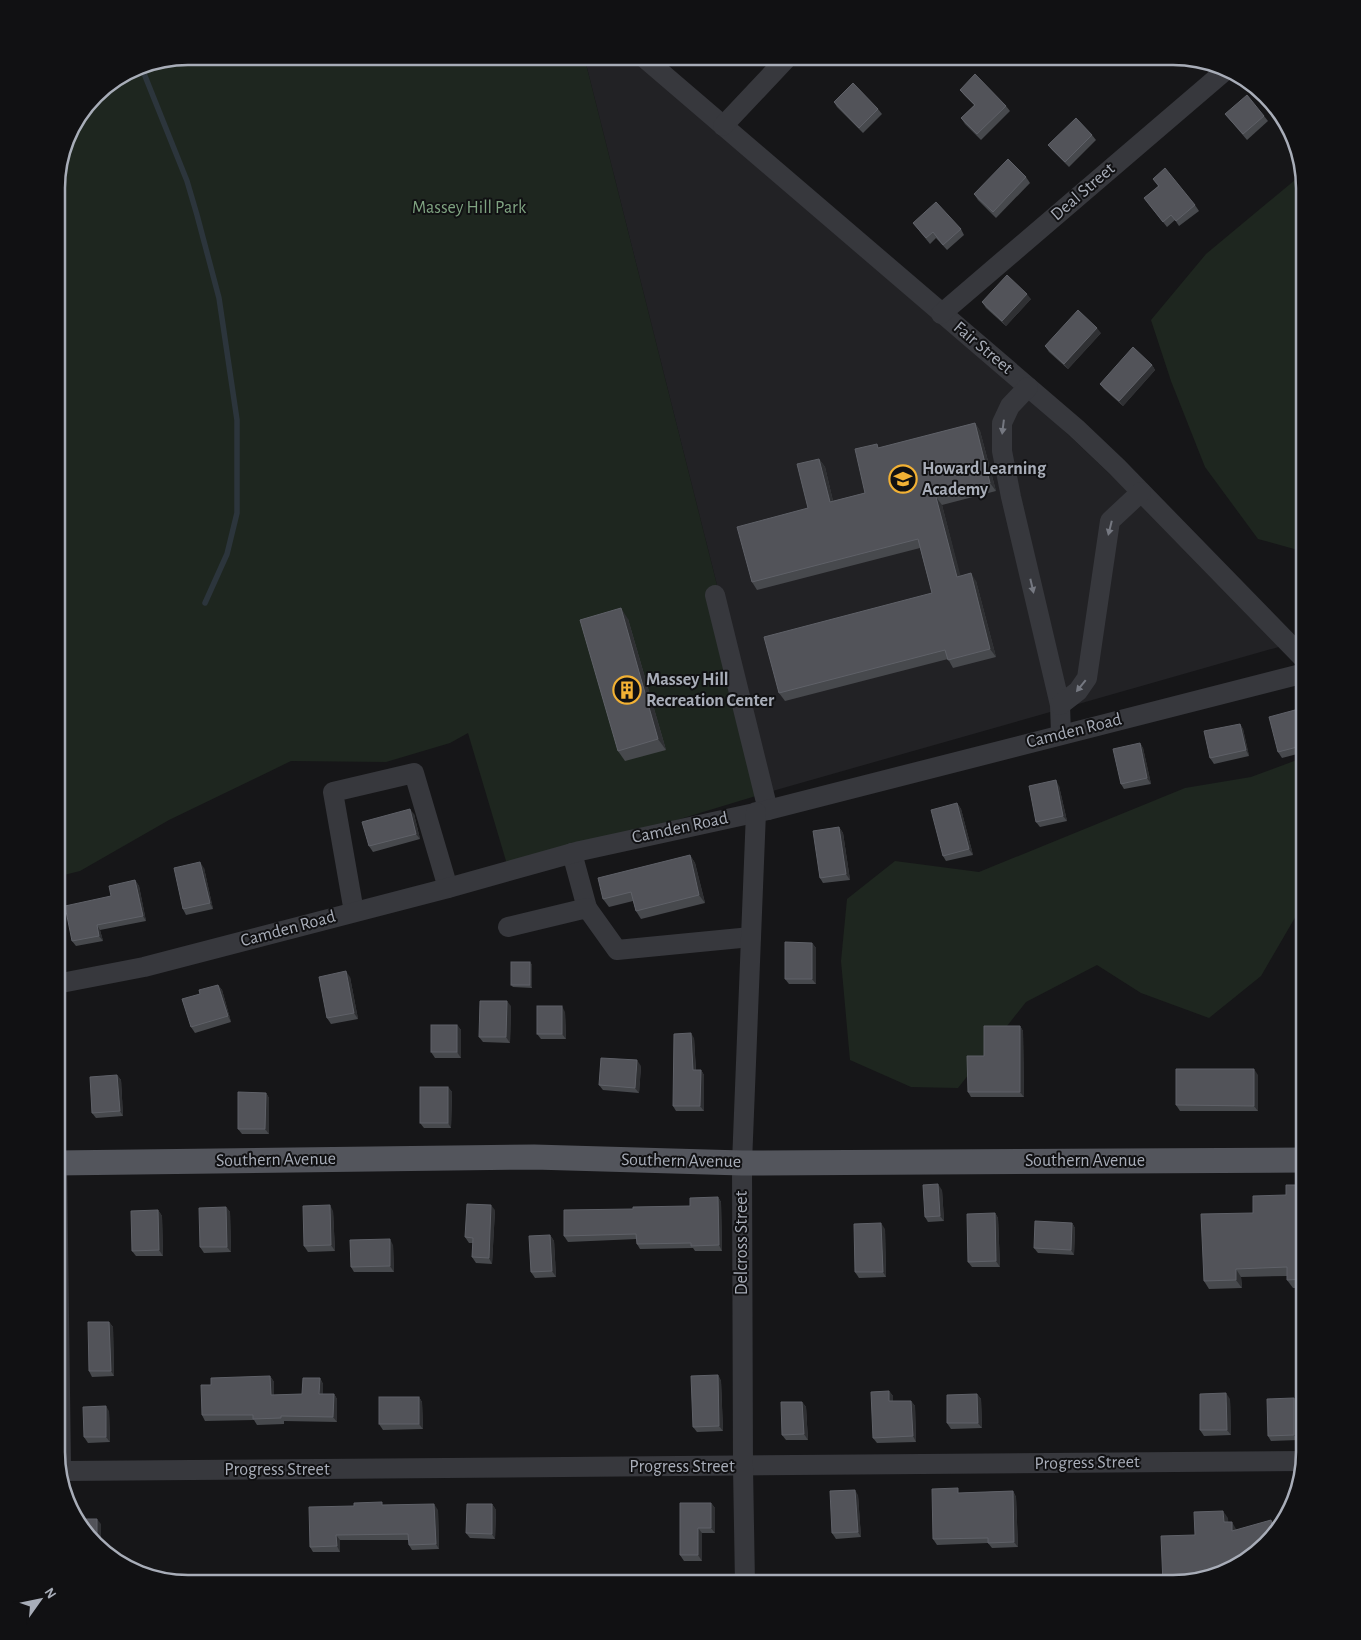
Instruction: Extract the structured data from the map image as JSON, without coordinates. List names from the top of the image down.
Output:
{
  "streets": {
    "main road": ["Southern Avenue"],
    "street": [
      "Deal Street",
      "Fair Street",
      "Camden Road",
      "Delcross Street",
      "Progress Street"
    ]
  },
  "crossings": [
    ["Deal Street", "Fair Street"],
    ["Camden Road", "Delcross Street"],
    ["Southern Avenue", "Delcross Street"],
    ["Delcross Street", "Progress Street"]
  ],
  "parks": ["Massey Hill Park"],
  "places": {
    "school or university": ["Howard Learning Academy"],
    "building": ["Massey Hill Recreation Center"]
  },
  "north": "top right"
}
